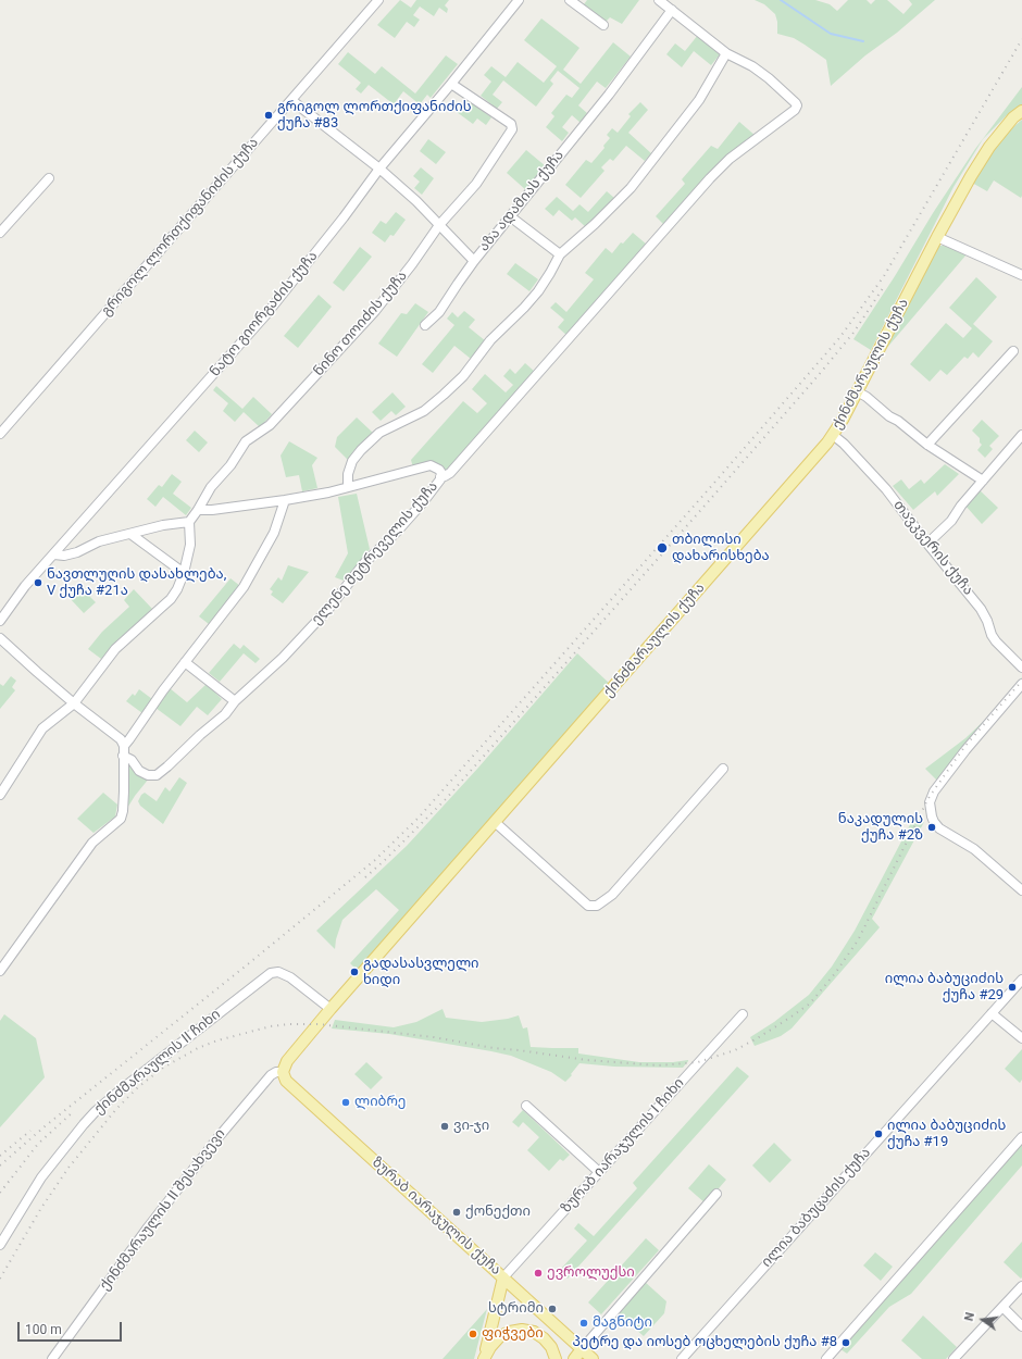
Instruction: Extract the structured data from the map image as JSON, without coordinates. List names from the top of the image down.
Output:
{
  "streets": {
    "main road": ["ქინძმარაულის ქუჩა", "ზურაბ იარაჯულის ქუჩა"],
    "street": [
      "აზა ადამიას ქუჩა",
      "გრიგოლ ლორთქიფანიძის ქუჩა",
      "ნატო გიორგაძის ქუჩა",
      "ნინო თოიძის ქუჩა",
      "თავკვერის ქუჩა",
      "ელენე მეტრეველის ქუჩა",
      "ქინძმარაულის II ჩიხი",
      "ზურაბ იარაჯულის I ჩიხი",
      "ილია ბაბუცაძის ქუჩა",
      "ქინძმარაულის II შესახვევი"
    ]
  },
  "crossings": [
    ["აზა ადამიას ქუჩა", "გრიგოლ ლორთქიფანიძის ქუჩა"],
    ["აზა ადამიას ქუჩა", "ნატო გიორგაძის ქუჩა"],
    ["აზა ადამიას ქუჩა", "ნინო თოიძის ქუჩა"],
    ["ნატო გიორგაძის ქუჩა", "ნინო თოიძის ქუჩა"],
    ["ქინძმარაულის ქუჩა", "თავკვერის ქუჩა"],
    ["ქინძმარაულის ქუჩა", "ქინძმარაულის II ჩიხი"],
    ["ქინძმარაულის ქუჩა", "ქინძმარაულის II შესახვევი"],
    ["ქინძმარაულის ქუჩა", "ზურაბ იარაჯულის ქუჩა"],
    ["ზურაბ იარაჯულის I ჩიხი", "ზურაბ იარაჯულის ქუჩა"],
    ["ქინძმარაულის II შესახვევი", "ზურაბ იარაჯულის ქუჩა"]
  ],
  "places": [
    "გრიგოლ ლორთქიფანიძის ქუჩა #83",
    "თბილისი დახარისხება",
    "ნავთლუღის დასახლება, V ქუჩა #21ა",
    "ნაკადულის ქუჩა #2ზ",
    "გადასასვლელი ხიდი",
    "ილია ბაბუციძის ქუჩა #29",
    "ლიბრე",
    "ვი-ჯი",
    "ილია ბაბუციძის ქუჩა #19",
    "ქონექთი",
    "ევროლუქსი",
    "სტრიმი",
    "მაგნიტი",
    "ფიჭვები",
    "პეტრე და იოსებ ოცხელების ქუჩა #8"
  ],
  "scale_bar": "100 m",
  "north": "left"
}
